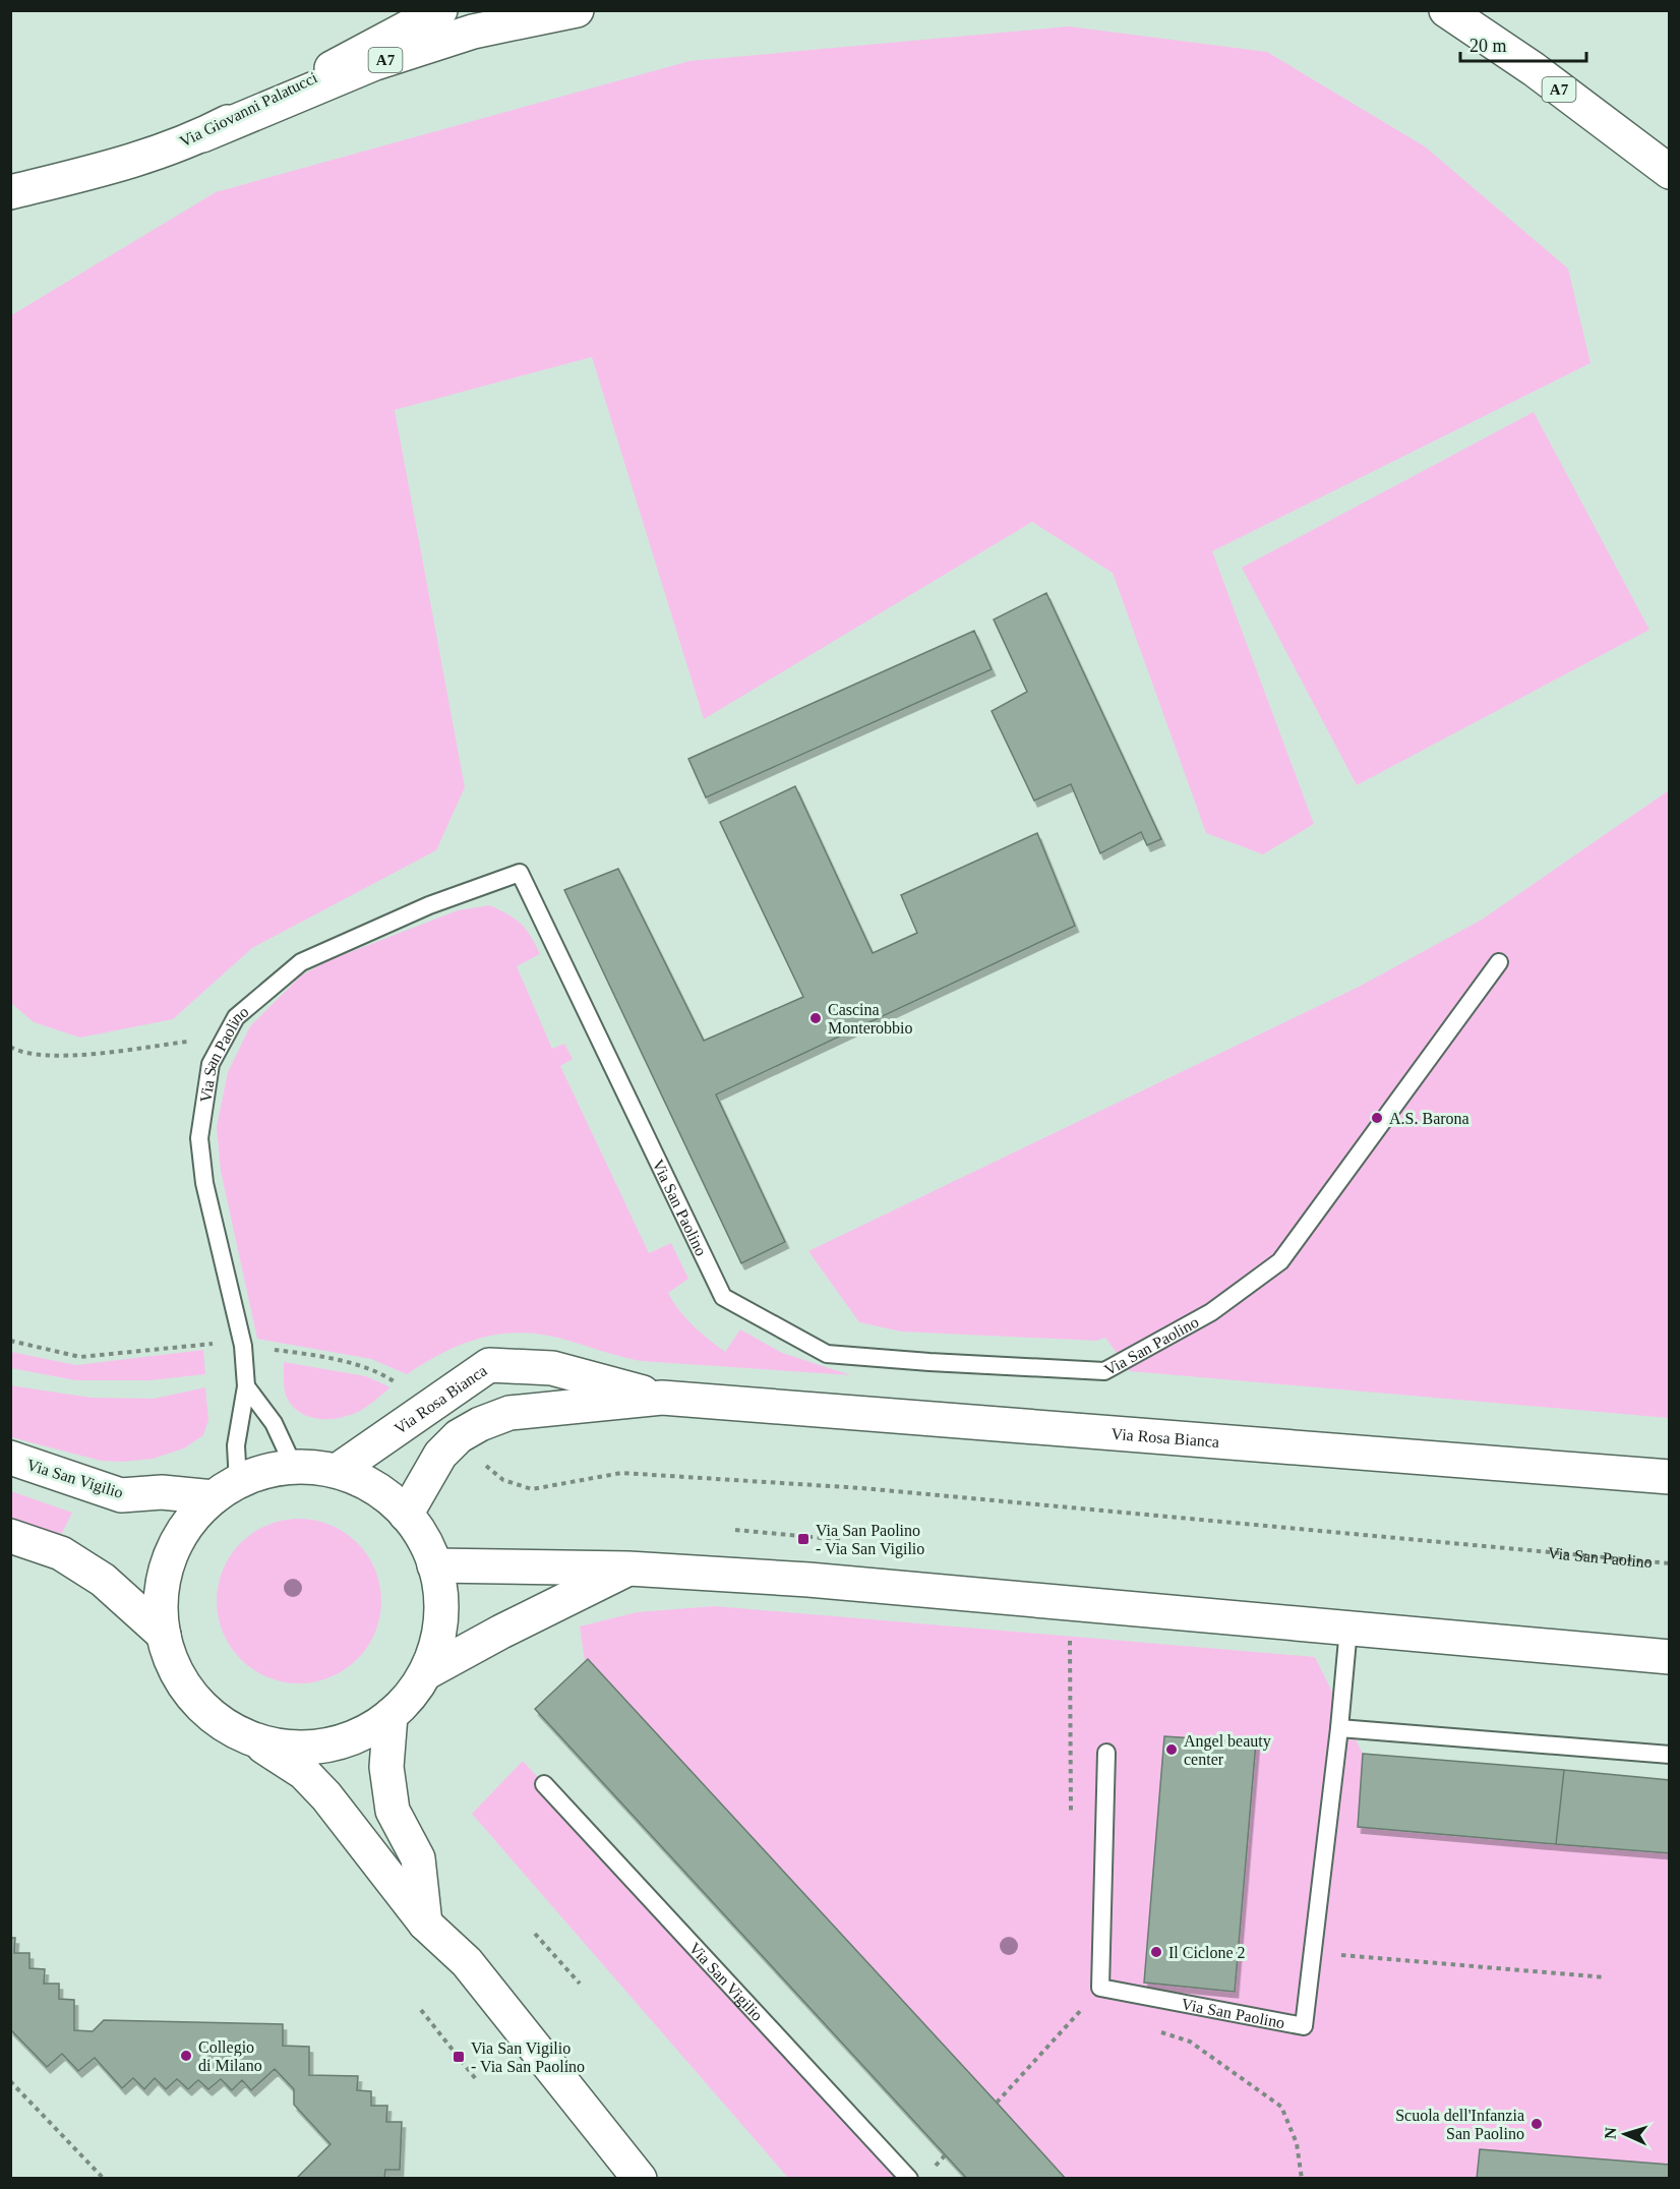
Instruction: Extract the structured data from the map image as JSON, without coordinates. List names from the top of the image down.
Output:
{
  "streets": {
    "main road": [
      "A7",
      "Via Giovanni Palatucci",
      "Via Rosa Bianca",
      "Via San Vigilio"
    ],
    "lane": ["Via San Paolino"]
  },
  "crossings": [
    ["A7", "Via Giovanni Palatucci"],
    ["Via San Paolino", "Via San Vigilio"],
    ["Via Rosa Bianca", "Via San Vigilio"]
  ],
  "places": {
    "other": [
      "Cascina Monterobbio",
      "A.S. Barona",
      "Angel beauty center",
      "Il Ciclone 2",
      "Collegio di Milano",
      "Scuola dell'Infanzia San Paolino"
    ],
    "transit": ["Via San Paolino - Via San Vigilio", "Via San Vigilio - Via San Paolino"]
  },
  "scale_bar": "20 m",
  "north": "left"
}
